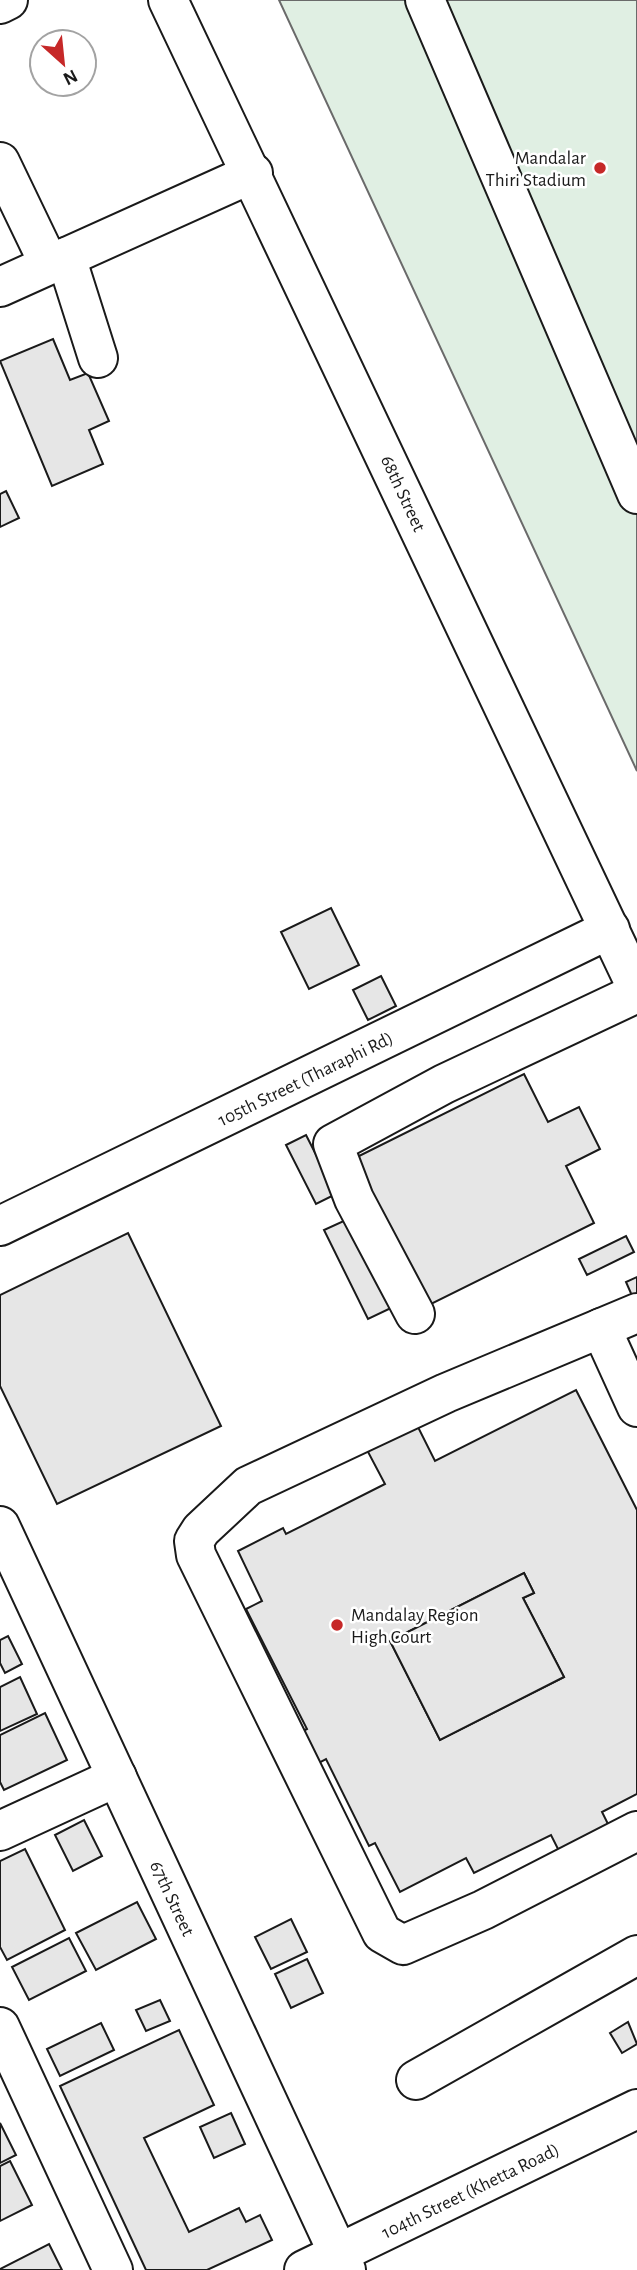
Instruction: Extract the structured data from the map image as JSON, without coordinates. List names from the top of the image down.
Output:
{
  "streets": {
    "street": [
      "68th Street",
      "105th Street (Tharaphi Rd)",
      "67th Street",
      "104th Street (Khetta Road)"
    ]
  },
  "crossings": [
    ["68th Street", "105th Street (Tharaphi Rd)"],
    ["67th Street", "104th Street (Khetta Road)"]
  ],
  "places": ["Mandalar Thiri Stadium", "Mandalay Region High Court"],
  "north": "bottom right"
}
